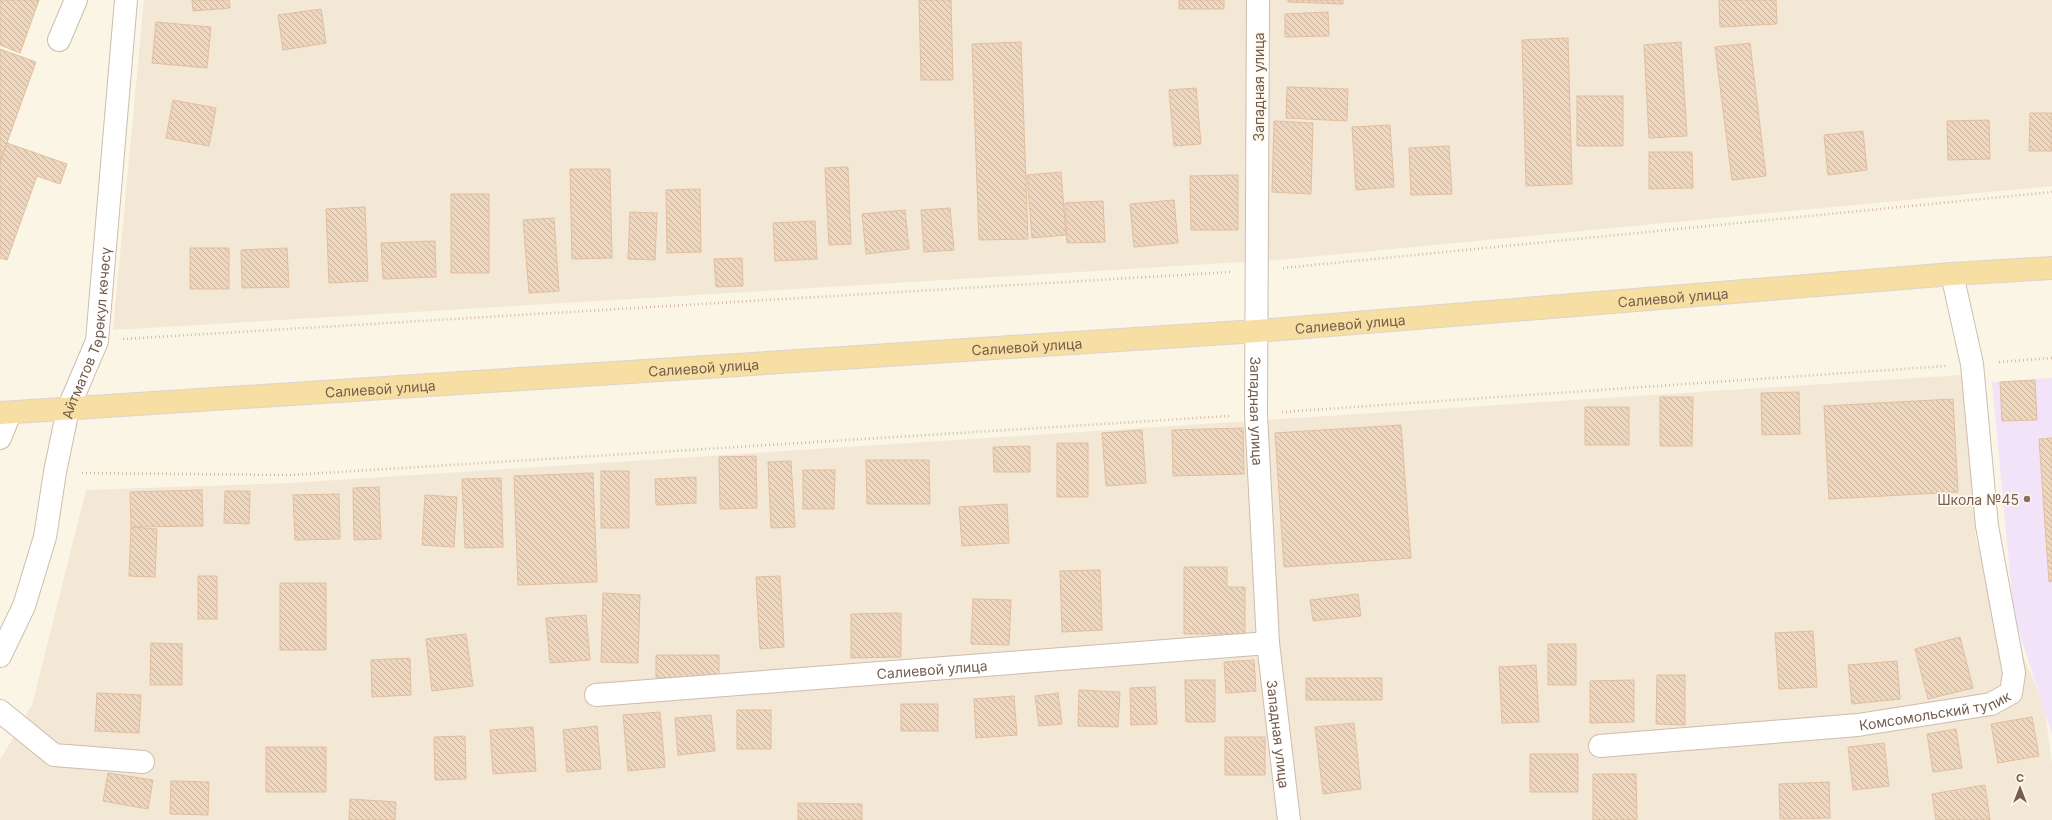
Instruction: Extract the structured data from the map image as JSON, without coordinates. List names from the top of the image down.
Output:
{
  "streets": {
    "main road": ["Салиевой улица"],
    "street": ["Западная улица", "Айтматов Төрөкул көчөсү", "Комсомольский тупик"]
  },
  "crossings": [
    ["Западная улица", "Салиевой улица"],
    ["Салиевой улица", "Айтматов Төрөкул көчөсү"],
    ["Салиевой улица", "Комсомольский тупик"]
  ],
  "places": ["Школа №45"],
  "north": "top"
}
